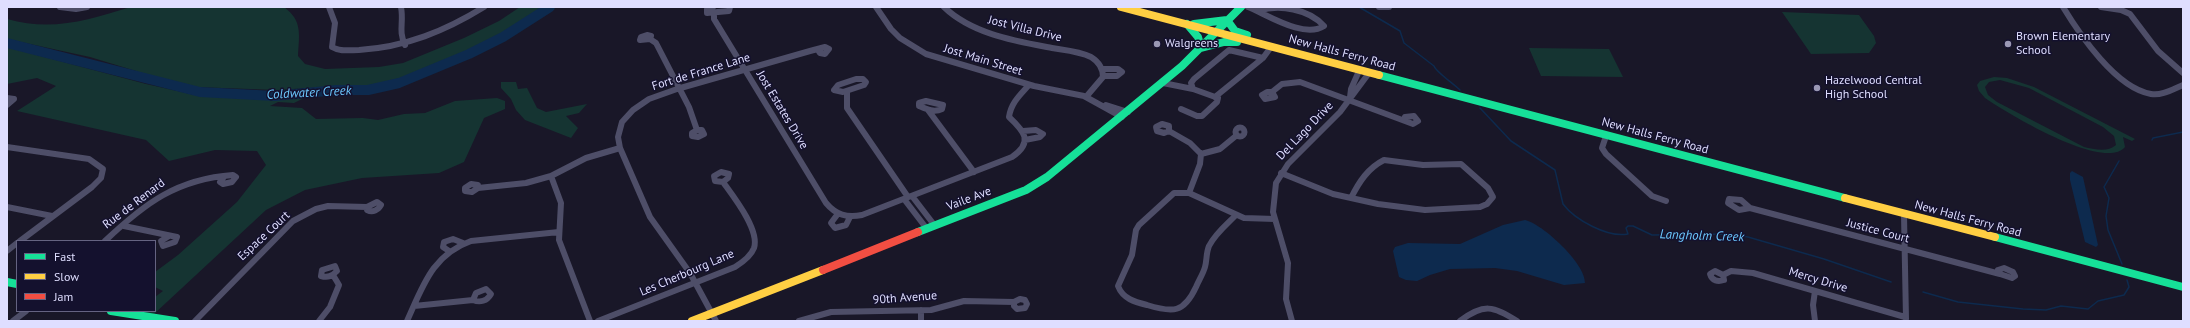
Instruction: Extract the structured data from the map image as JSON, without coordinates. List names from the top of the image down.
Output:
{
  "streets": {
    "main road": ["New Halls Ferry Road", "Vaile Ave"],
    "street": [
      "Jost Villa Drive",
      "Jost Main Street",
      "Fort de France Lane",
      "Jost Estates Drive",
      "Del Lago Drive",
      "Rue de Renard",
      "Justice Court",
      "Espace Court",
      "Les Cherbourg Lane",
      "Mercy Drive",
      "90th Avenue"
    ]
  },
  "crossings": [
    ["New Halls Ferry Road", "Del Lago Drive"],
    ["New Halls Ferry Road", "Vaile Ave"],
    ["Jost Main Street", "Vaile Ave"],
    ["Fort de France Lane", "Jost Estates Drive"],
    ["Fort de France Lane", "Vaile Ave"],
    ["Fort de France Lane", "Les Cherbourg Lane"]
  ],
  "water": ["Coldwater Creek", "Langholm Creek"],
  "places": ["Walgreens", "Brown Elementary School", "Hazelwood Central High School"],
  "legend": ["Fast", "Slow", "Jam"]
}
